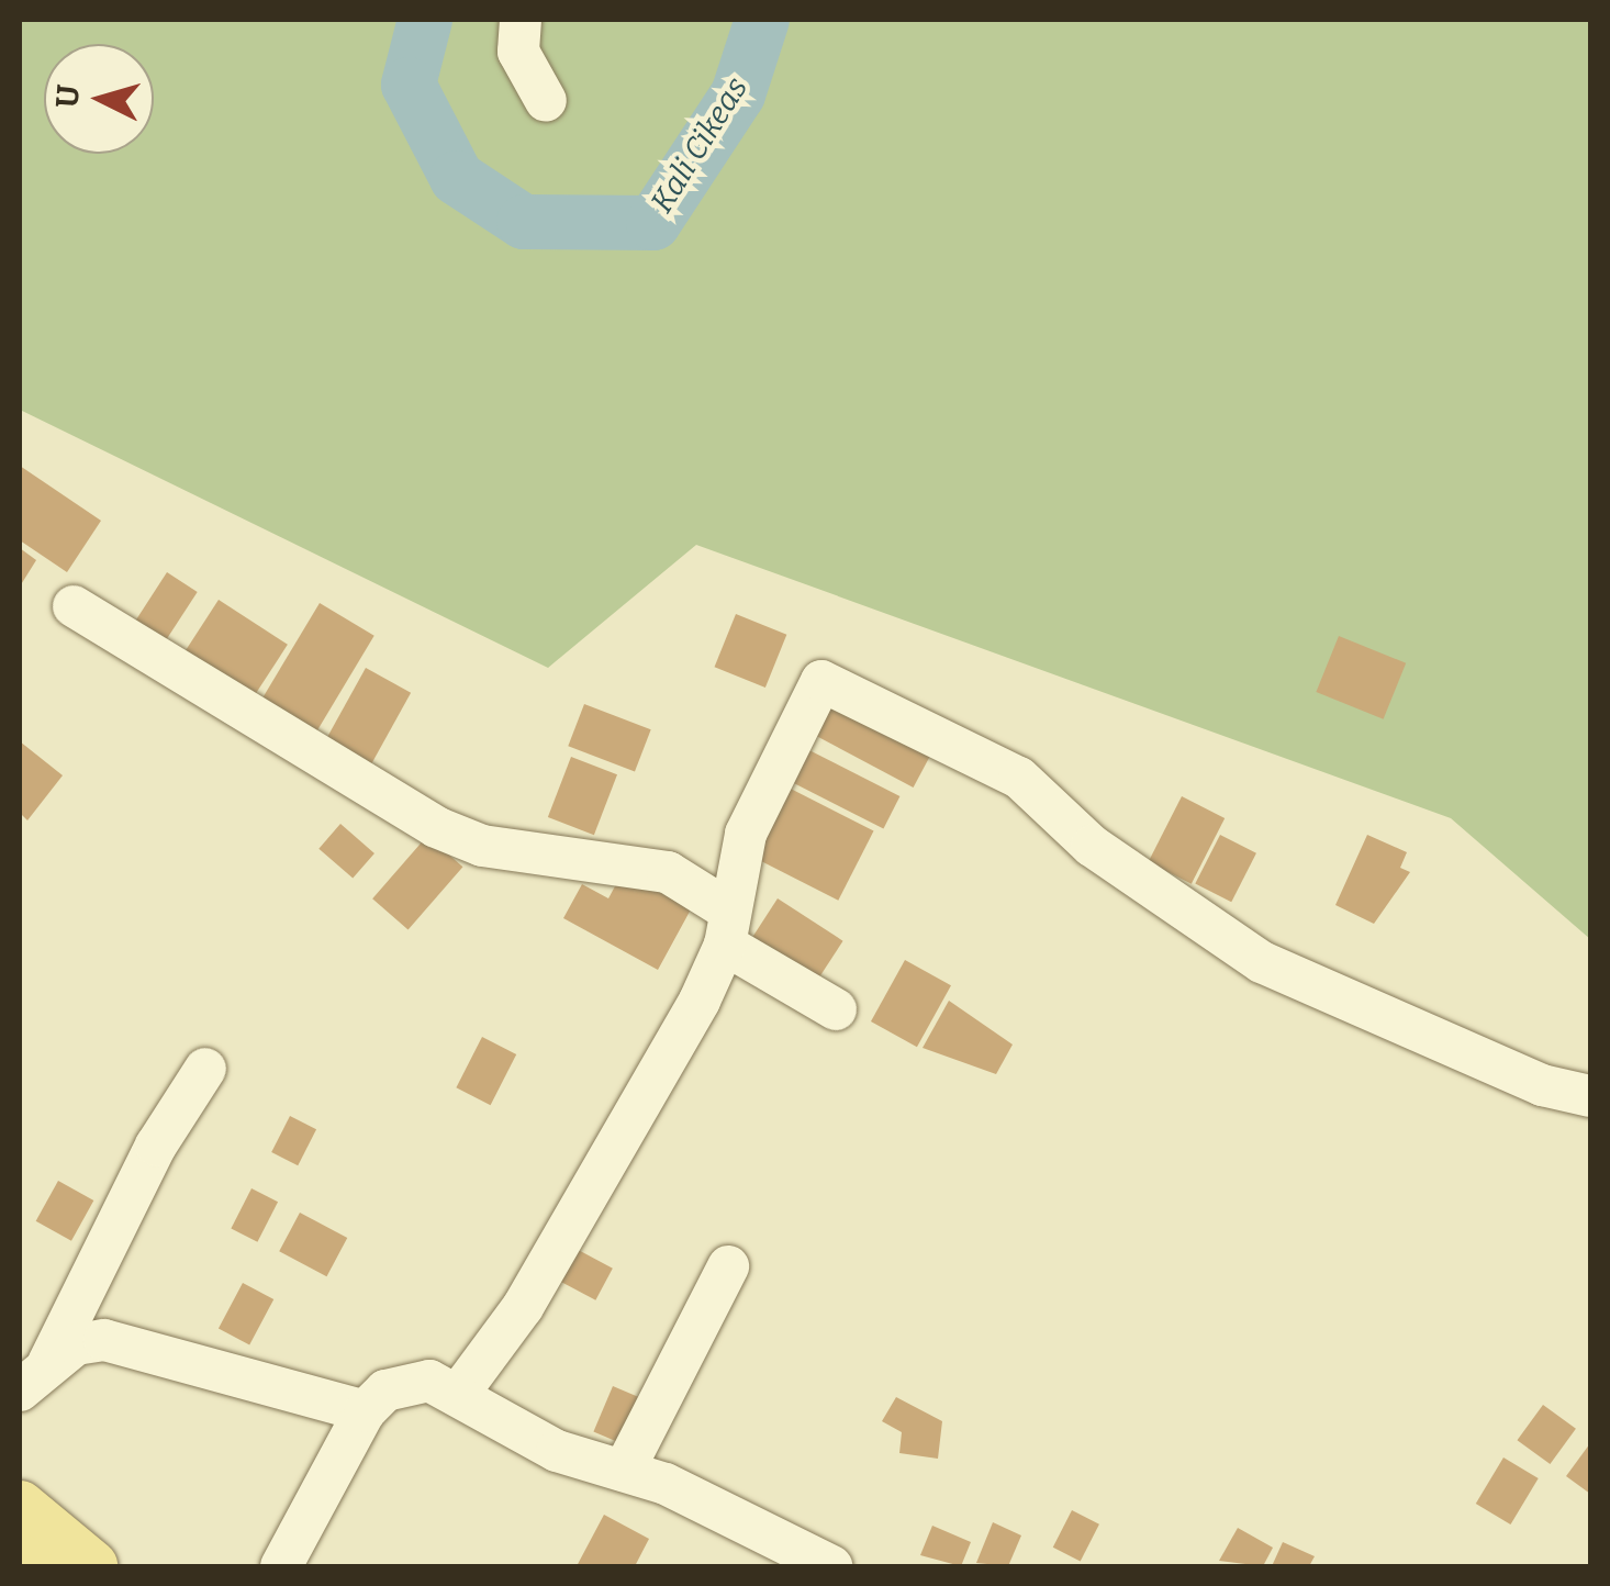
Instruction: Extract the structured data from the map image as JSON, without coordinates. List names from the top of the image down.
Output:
{
  "water": ["Kali Cikeas"],
  "north": "left"
}
